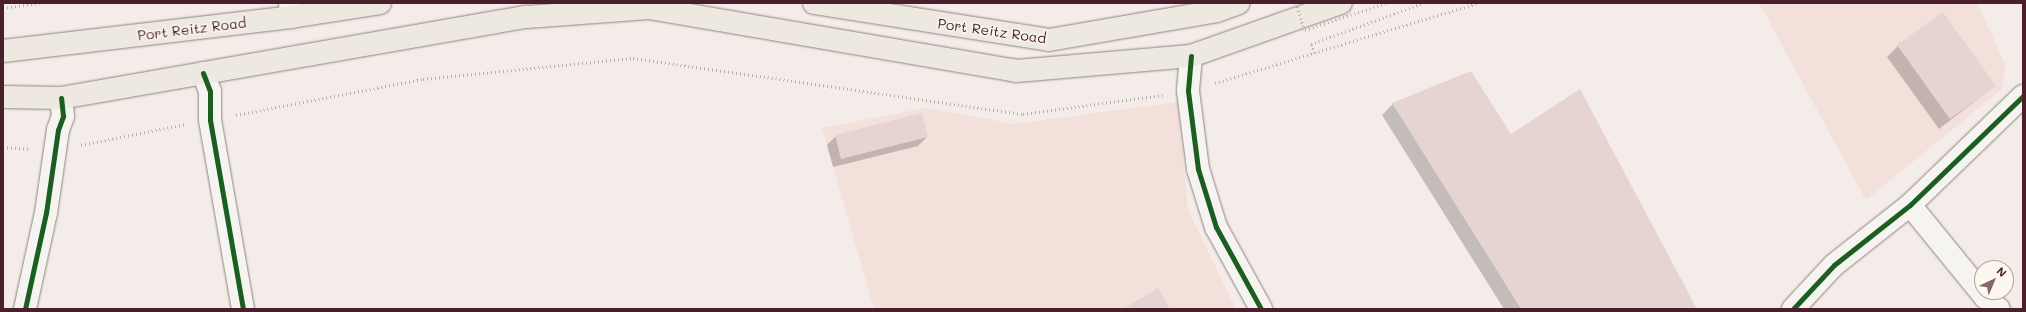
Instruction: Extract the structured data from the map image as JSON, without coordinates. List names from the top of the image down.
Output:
{
  "streets": {
    "main road": ["Port Reitz Road"]
  },
  "north": "top right"
}
